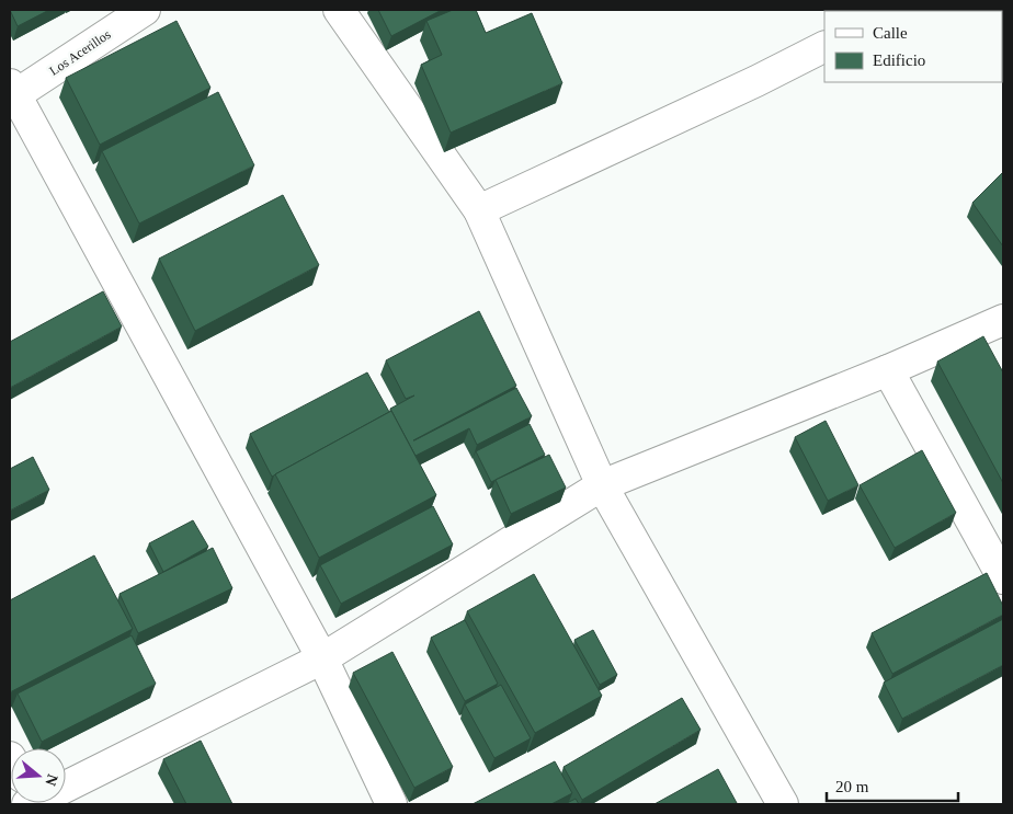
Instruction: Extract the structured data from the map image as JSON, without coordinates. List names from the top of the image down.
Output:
{
  "streets": {
    "street": ["Los Acerillos"]
  },
  "legend": ["Calle", "Edificio"],
  "scale_bar": "20 m",
  "north": "right"
}
